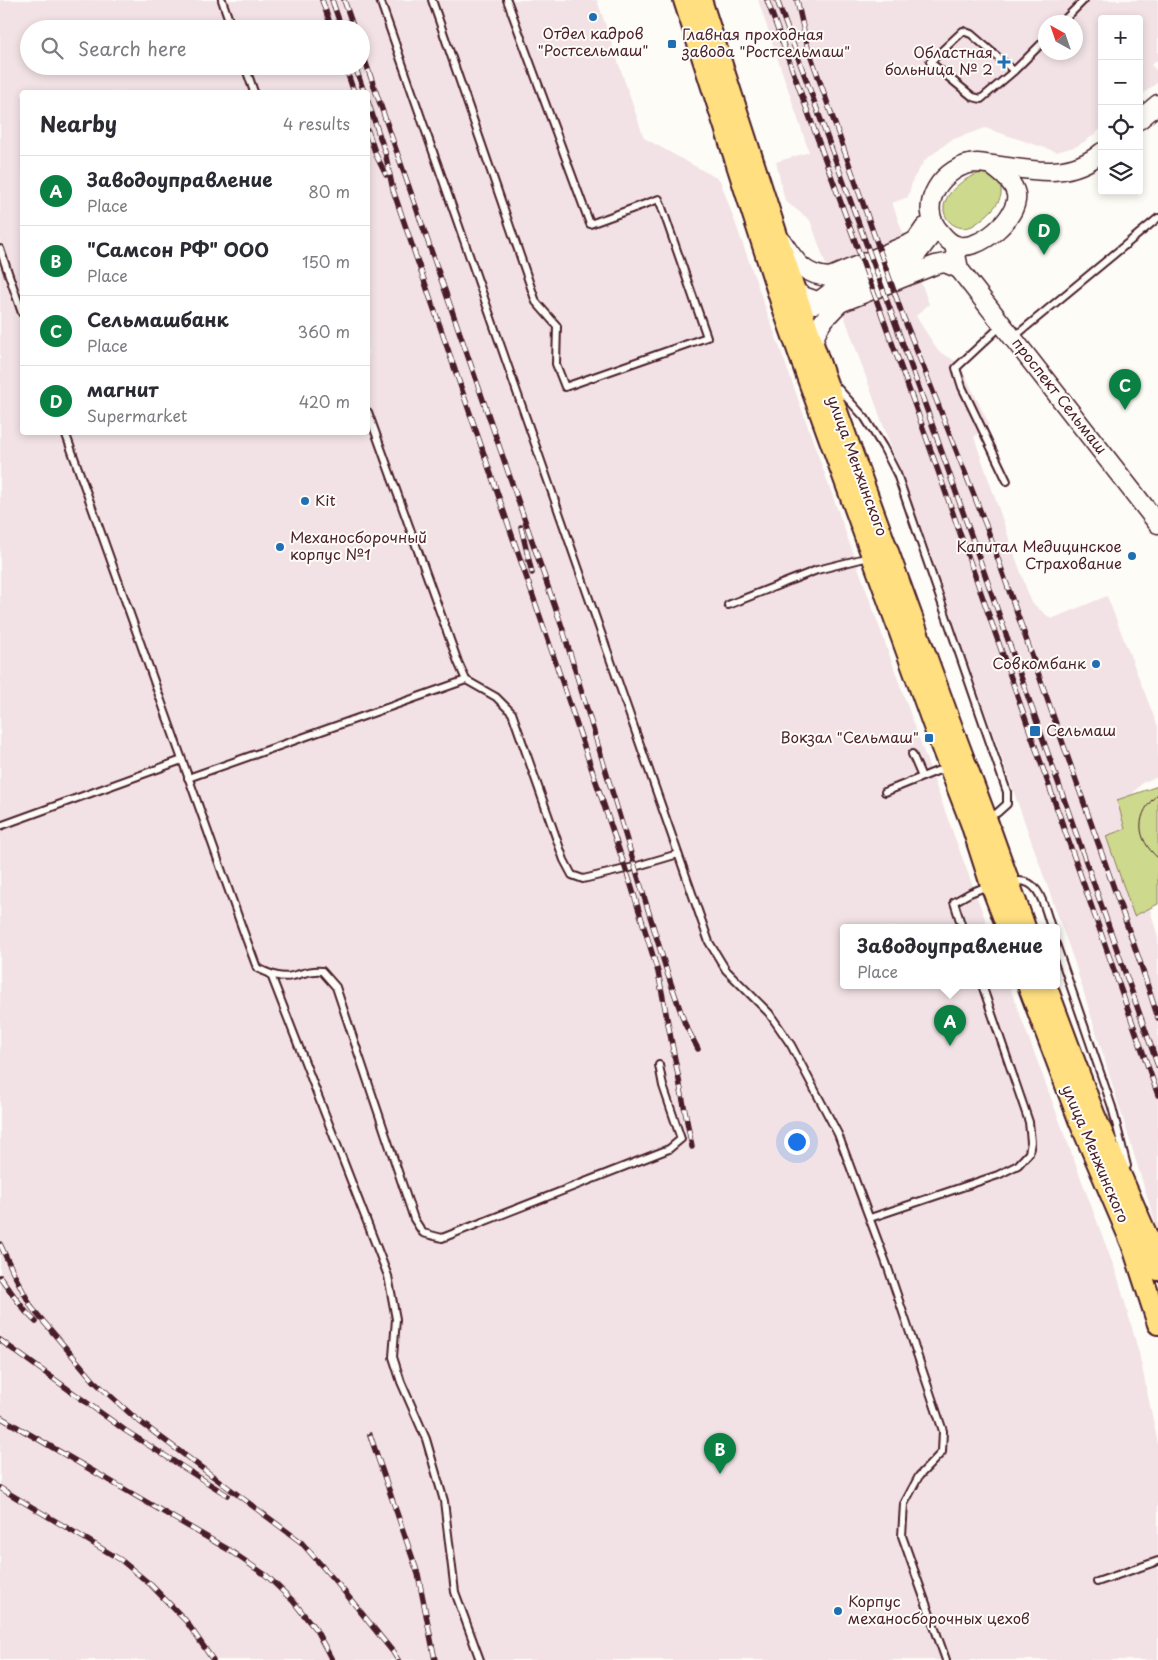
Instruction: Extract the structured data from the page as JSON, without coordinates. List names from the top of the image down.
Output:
{
  "streets": {
    "main road": ["проспект Сельмаш", "улица Менжинского"]
  },
  "places": {
    "other": [
      "Отдел кадров \"Ростсельмаш\"",
      "Kit",
      "Механосборочный корпус №1",
      "Капитал Медицинское Страхование",
      "Совкомбанк",
      "Корпус механосборочных цехов"
    ],
    "transit": ["Главная проходная завода \"Ростсельмаш\"", "Сельмаш", "Вокзал \"Сельмаш\""],
    "health": ["Областная больница № 2"]
  },
  "north": "top left",
  "page": {
    "map_buttons": ["+", "−"],
    "search": "Search here",
    "heading": ["Nearby", "4 results"],
    "list": [
      {
        "mark": "A",
        "name": "Заводоуправление",
        "note": "Place",
        "value": "80 m"
      },
      {
        "mark": "B",
        "name": "\"Самсон РФ\" ООО",
        "note": "Place",
        "value": "150 m"
      },
      {
        "mark": "C",
        "name": "Сельмашбанк",
        "note": "Place",
        "value": "360 m"
      },
      {
        "mark": "D",
        "name": "магнит",
        "note": "Supermarket",
        "value": "420 m"
      }
    ],
    "pins": [
      "D",
      "C",
      "A",
      "B"
    ],
    "popup": ["Заводоуправление", "Place"]
  }
}
